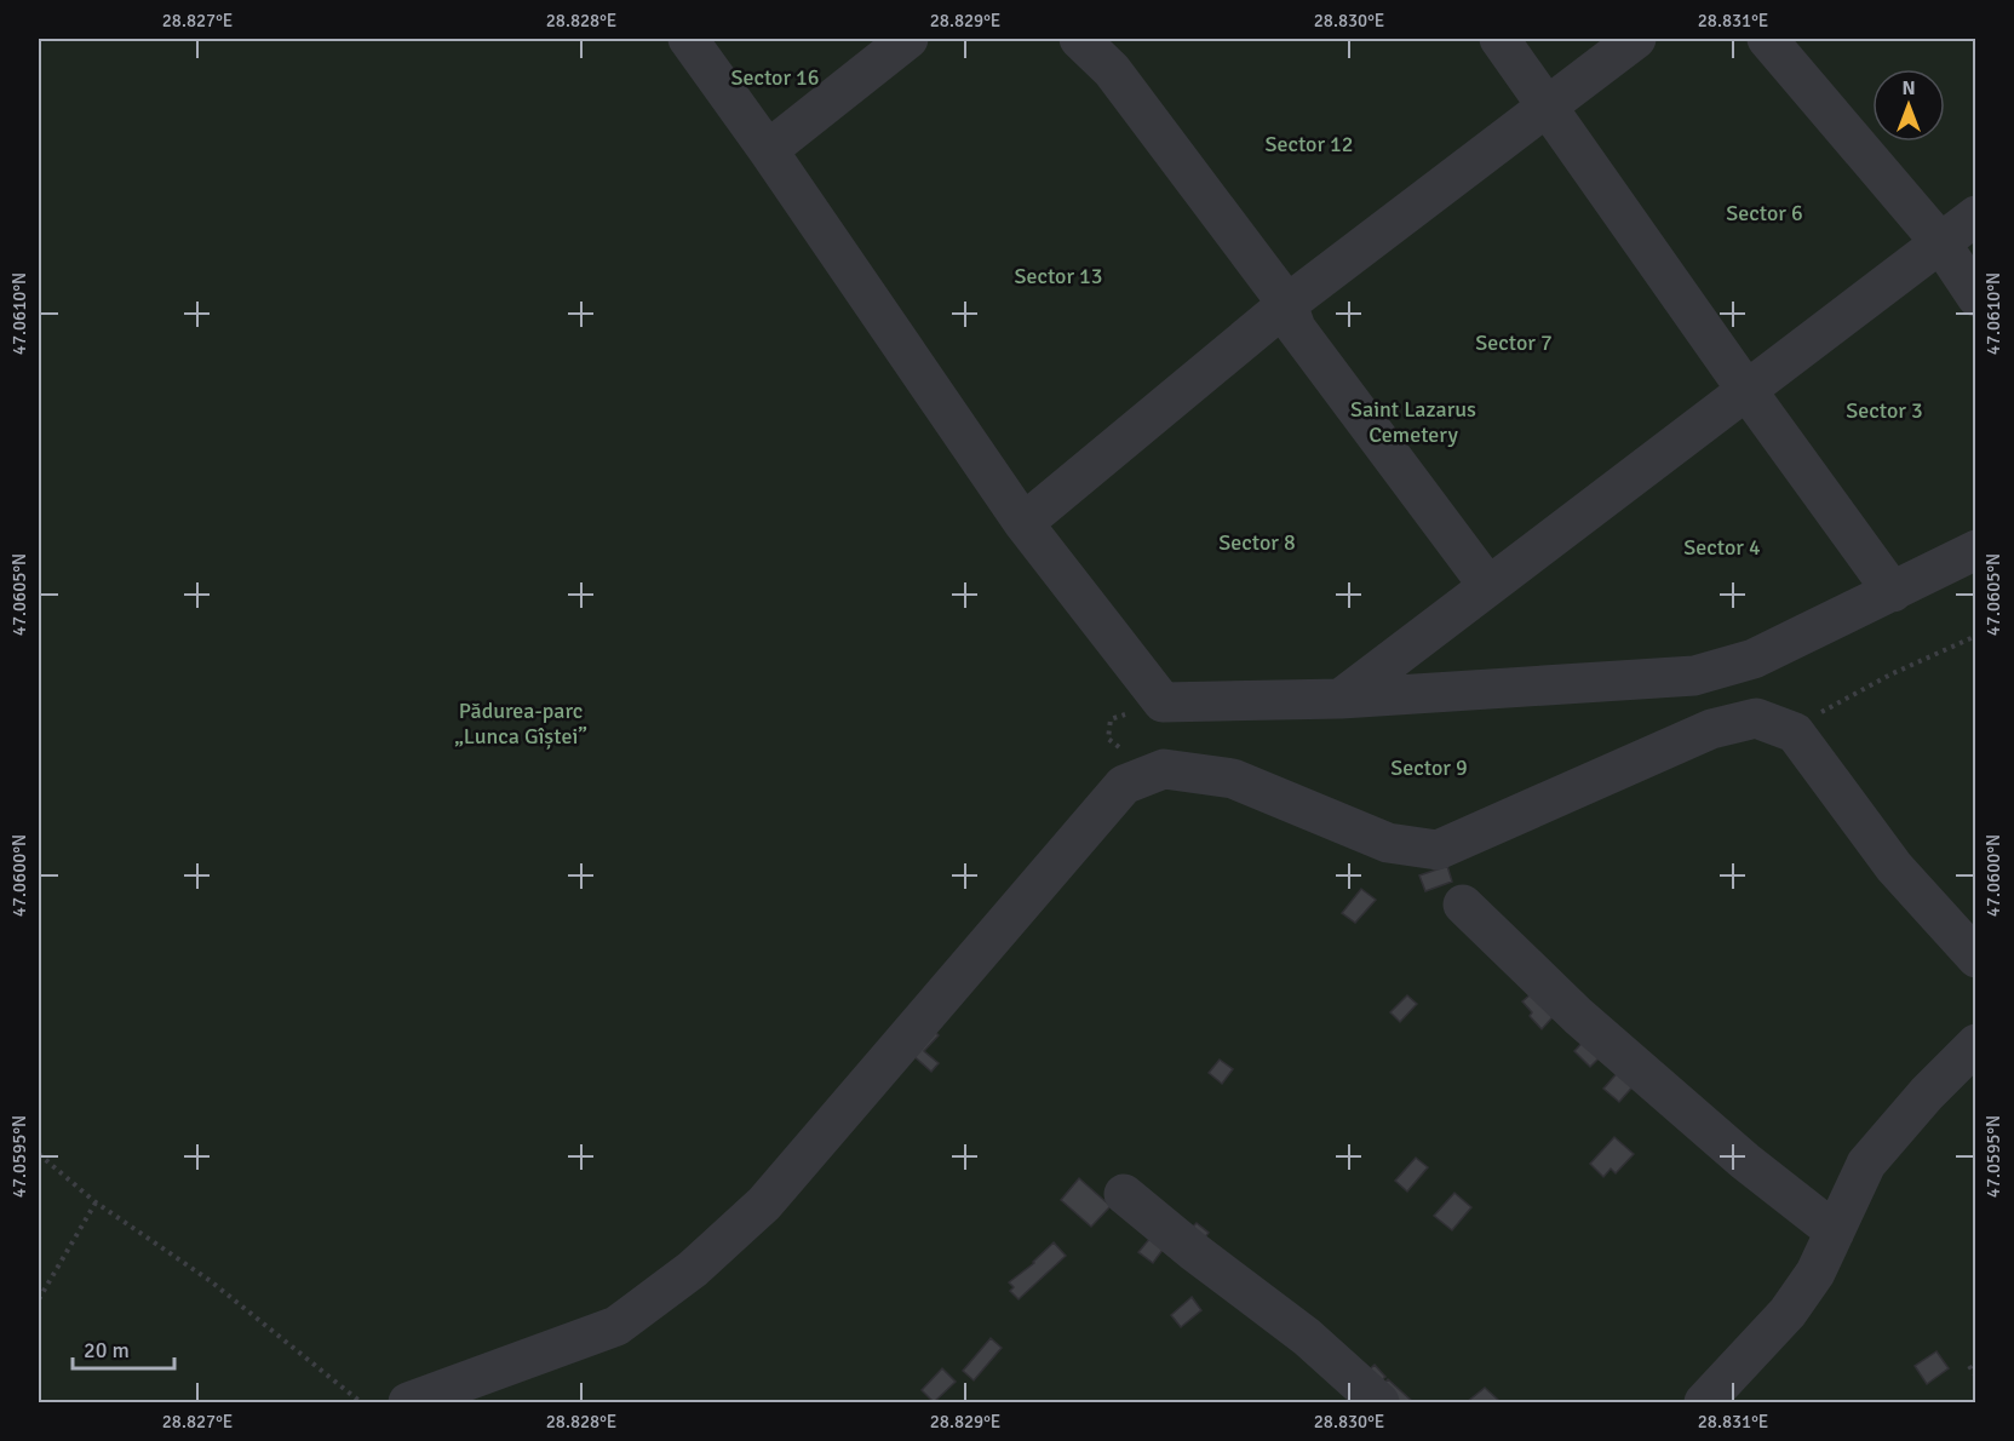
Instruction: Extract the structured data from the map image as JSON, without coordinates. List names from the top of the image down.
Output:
{
  "parks": [
    "Sector 16",
    "Sector 12",
    "Sector 6",
    "Sector 13",
    "Sector 7",
    "Saint Lazarus Cemetery",
    "Sector 3",
    "Sector 8",
    "Sector 4",
    "Pădurea-parc „Lunca Gîștei”",
    "Sector 9"
  ],
  "scale_bar": "20 m",
  "north": "top",
  "coordinates": [
    "28.827°E",
    "28.828°E",
    "28.829°E",
    "28.830°E",
    "28.831°E",
    "47.0610°N",
    "47.0605°N",
    "47.0600°N",
    "47.0595°N"
  ]
}
